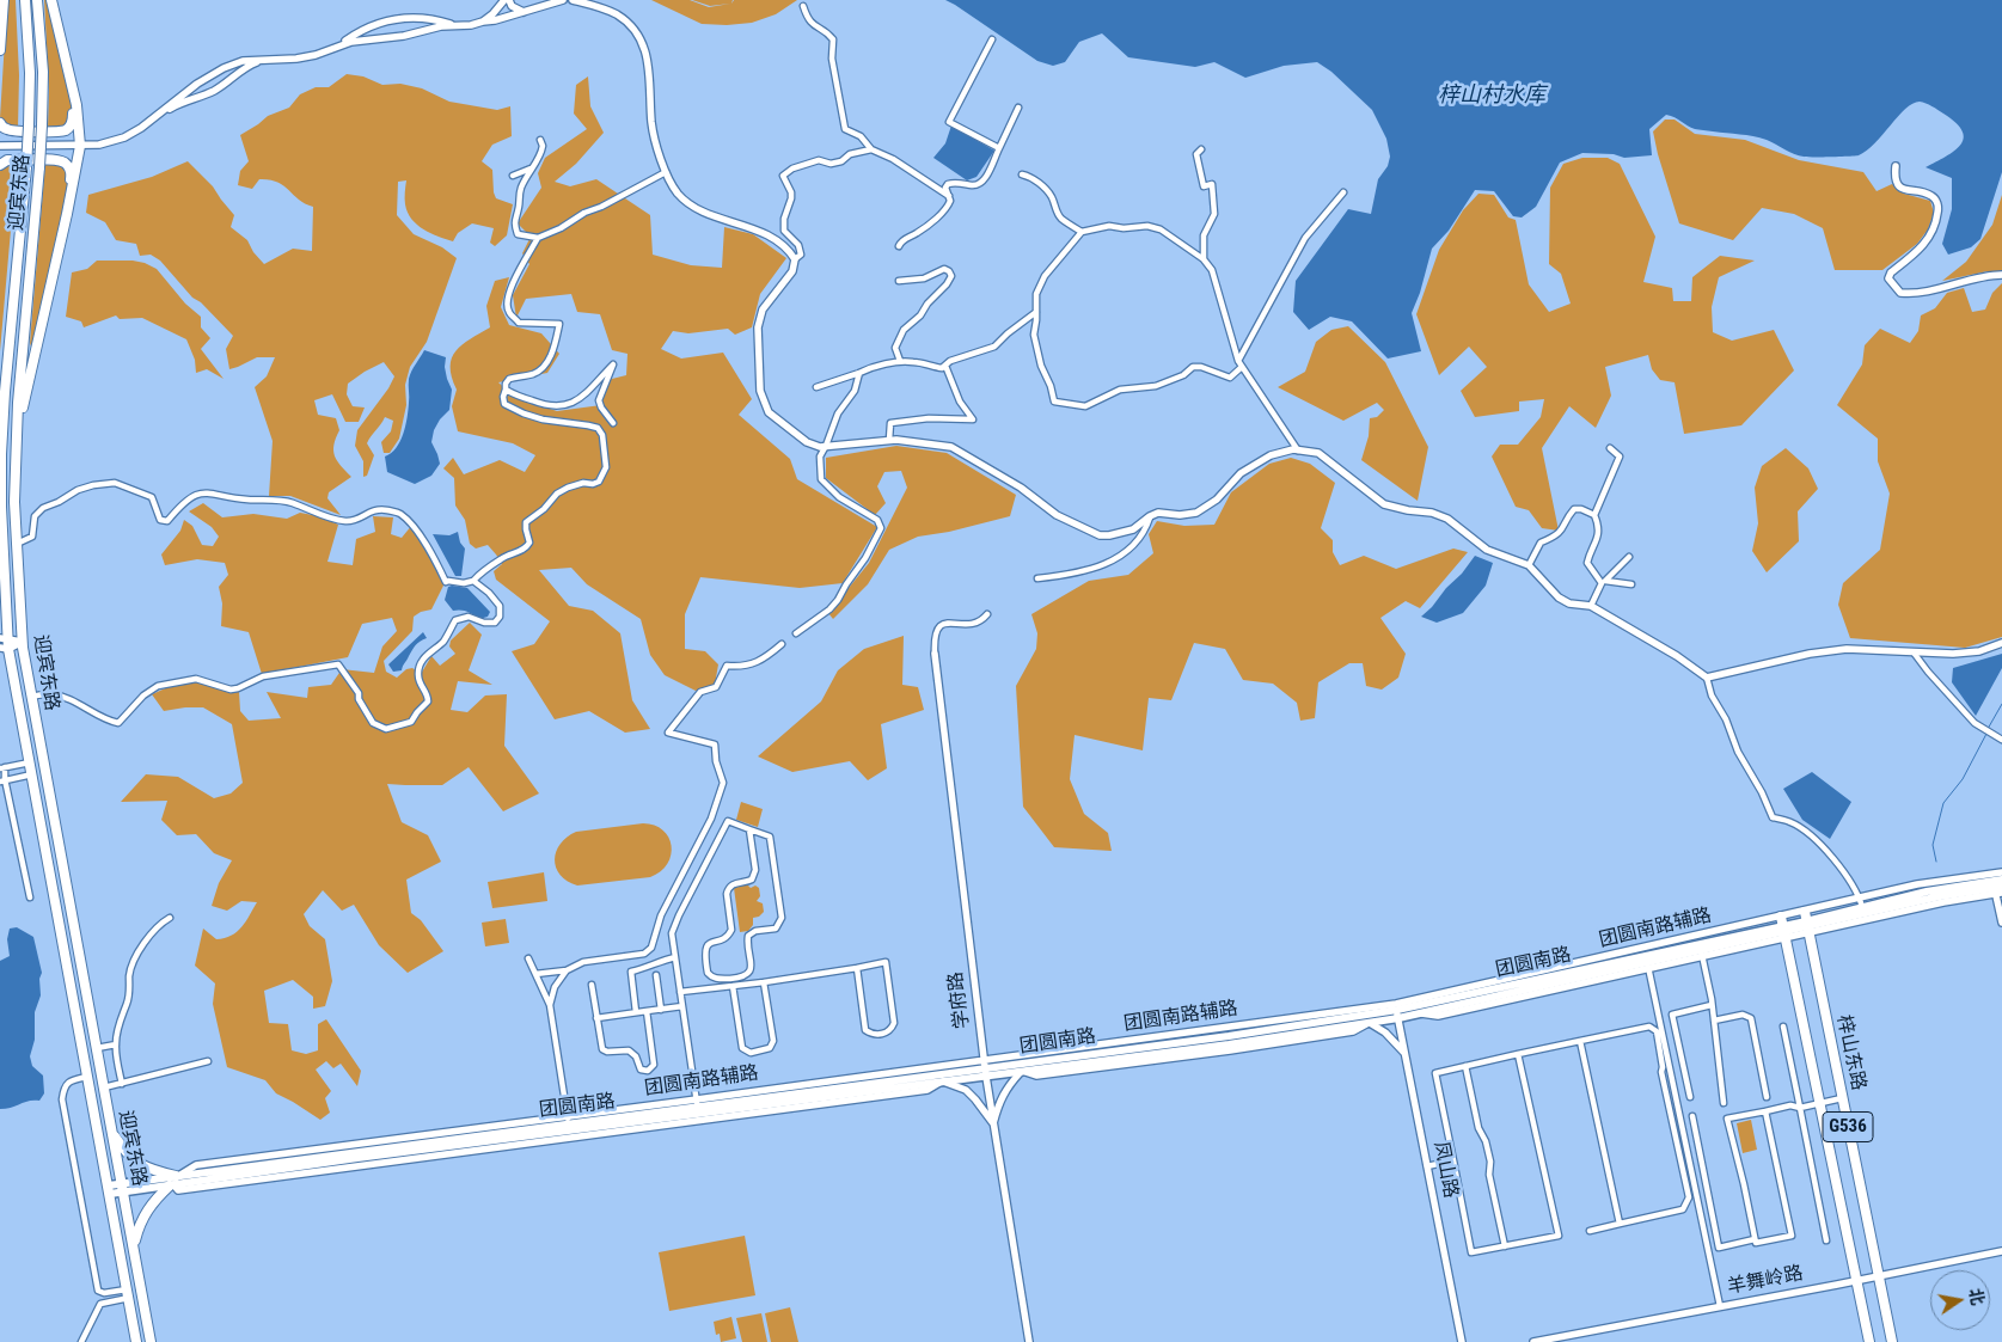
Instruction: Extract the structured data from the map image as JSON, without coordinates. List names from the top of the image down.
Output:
{
  "streets": {
    "highway": ["迎宾东路", "梓山东路", "G536"],
    "main road": ["团圆南路"],
    "street": ["学府路", "凤山路", "羊舞岭路"]
  },
  "crossings": [
    ["迎宾东路", "团圆南路"],
    ["团圆南路", "学府路"],
    ["团圆南路", "梓山东路"],
    ["团圆南路", "凤山路"],
    ["梓山东路", "羊舞岭路"]
  ],
  "water": ["梓山村水库"],
  "north": "right"
}
